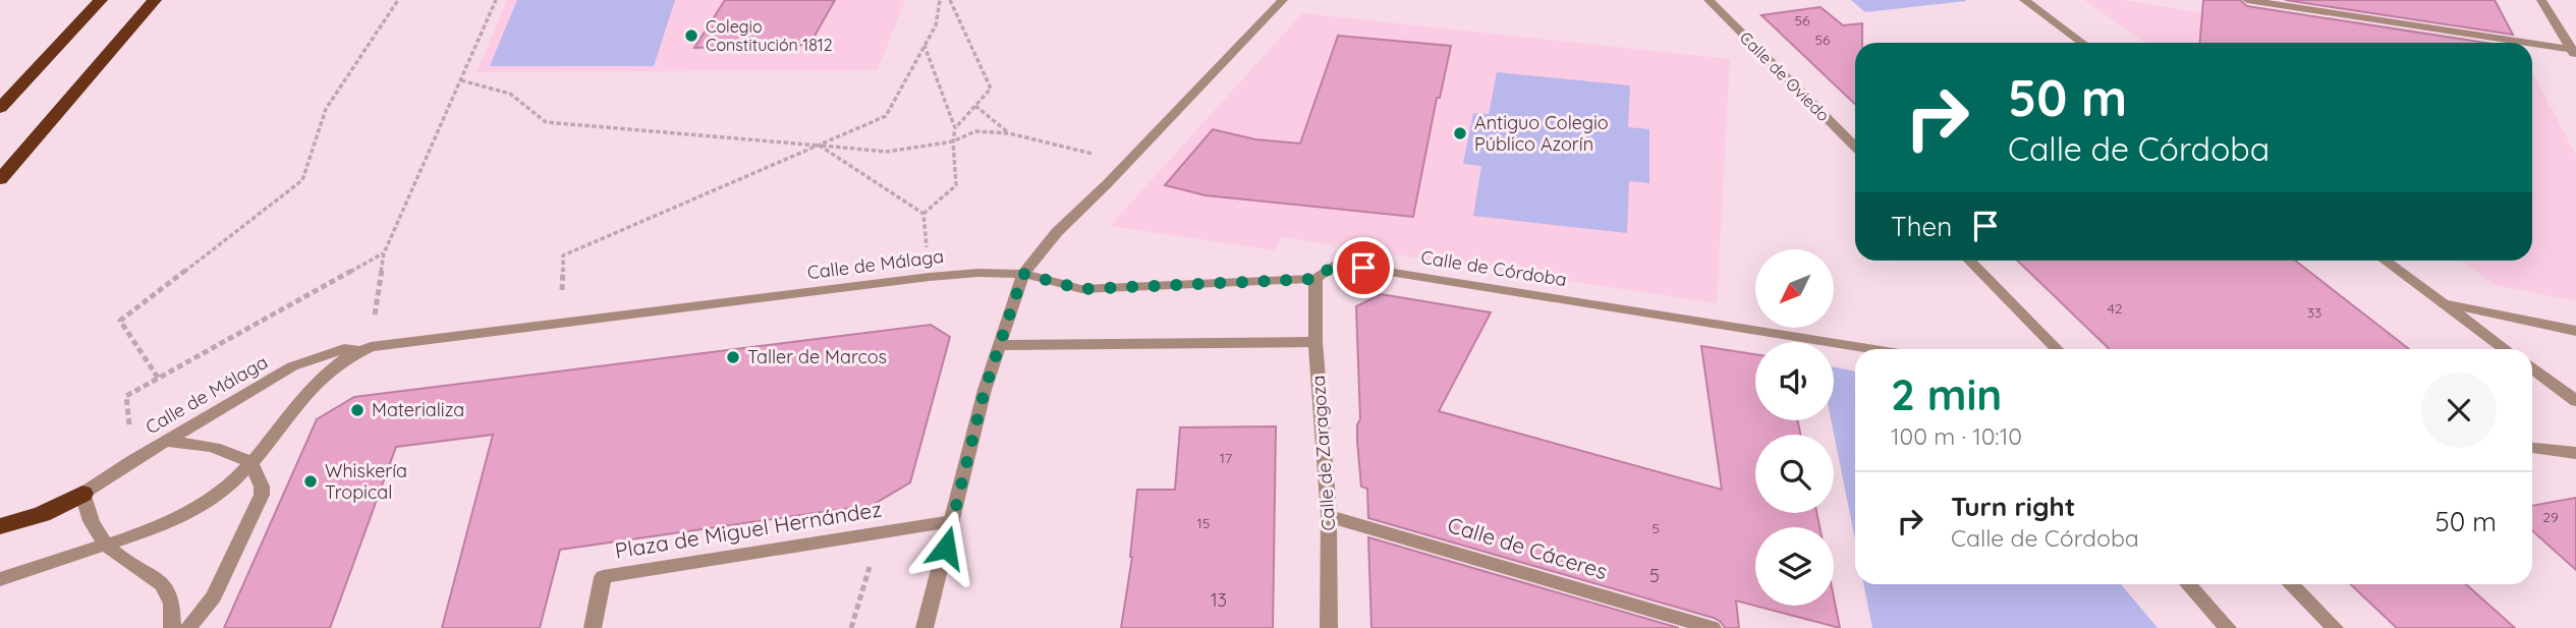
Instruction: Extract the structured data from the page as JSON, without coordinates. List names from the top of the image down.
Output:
{
  "streets": {
    "street": [
      "Calle de Oviedo",
      "Calle de Málaga",
      "Calle de Córdoba",
      "Calle de Zaragoza",
      "Plaza de Miguel Hernández",
      "Calle de Cáceres"
    ]
  },
  "crossings": [
    ["Calle de Málaga", "Calle de Córdoba"],
    ["Calle de Córdoba", "Calle de Zaragoza"],
    ["Calle de Zaragoza", "Calle de Cáceres"]
  ],
  "places": [
    "Colegio Constitución 1812",
    "Antiguo Colegio Público Azorín",
    "Taller de Marcos",
    "Materializa",
    "Whiskería Tropical"
  ],
  "house_numbers": [
    "56",
    "56",
    "42",
    "33",
    "17",
    "29",
    "15",
    "5",
    "5",
    "13"
  ],
  "north": "bottom left",
  "page": {
    "turn": ["50 m", "Calle de Córdoba"],
    "then": "Then",
    "heading": ["2 min", "100 m · 10:10"],
    "list": [
      {
        "name": "Turn right",
        "note": "Calle de Córdoba",
        "value": "50 m"
      }
    ]
  }
}
